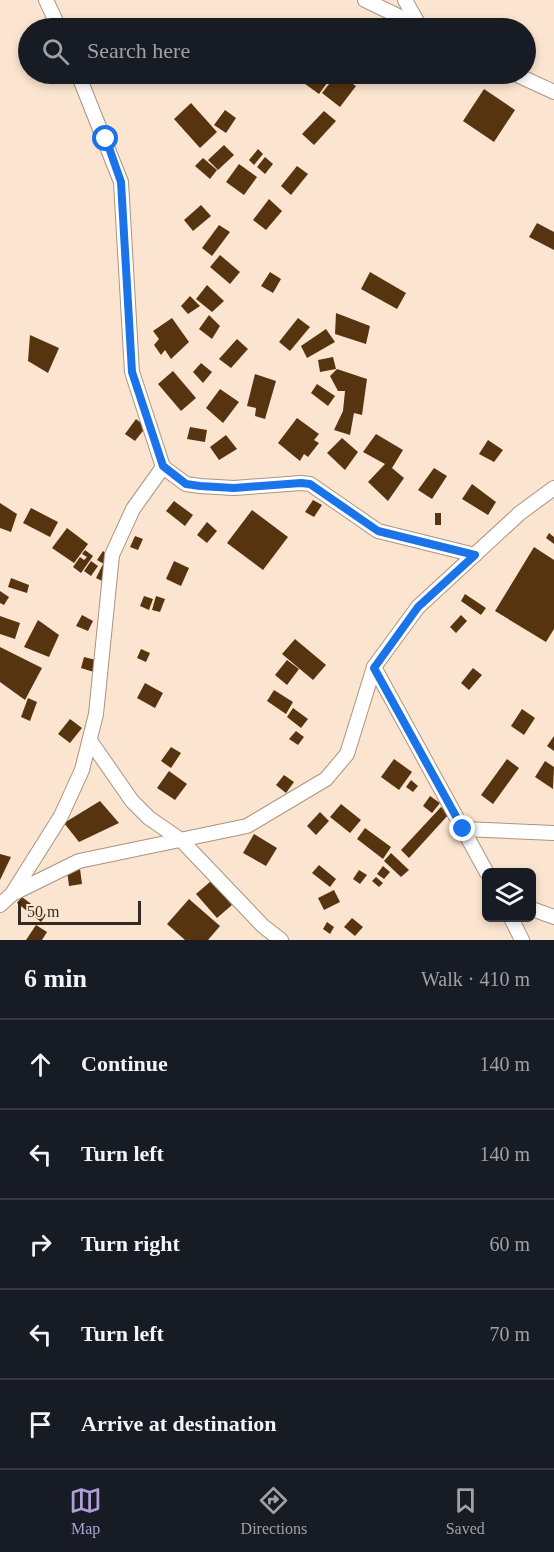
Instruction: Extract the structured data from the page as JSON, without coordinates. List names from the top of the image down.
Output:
{
  "scale_bar": "50 m",
  "page": {
    "search": "Search here",
    "scale": "50 m",
    "heading": ["6 min", "Walk · 410 m"],
    "list": [
      ["Continue", "140 m"],
      ["Turn left", "140 m"],
      ["Turn right", "60 m"],
      ["Turn left", "70 m"],
      "Arrive at destination"
    ],
    "nav": ["Map", "Directions", "Saved"]
  }
}
